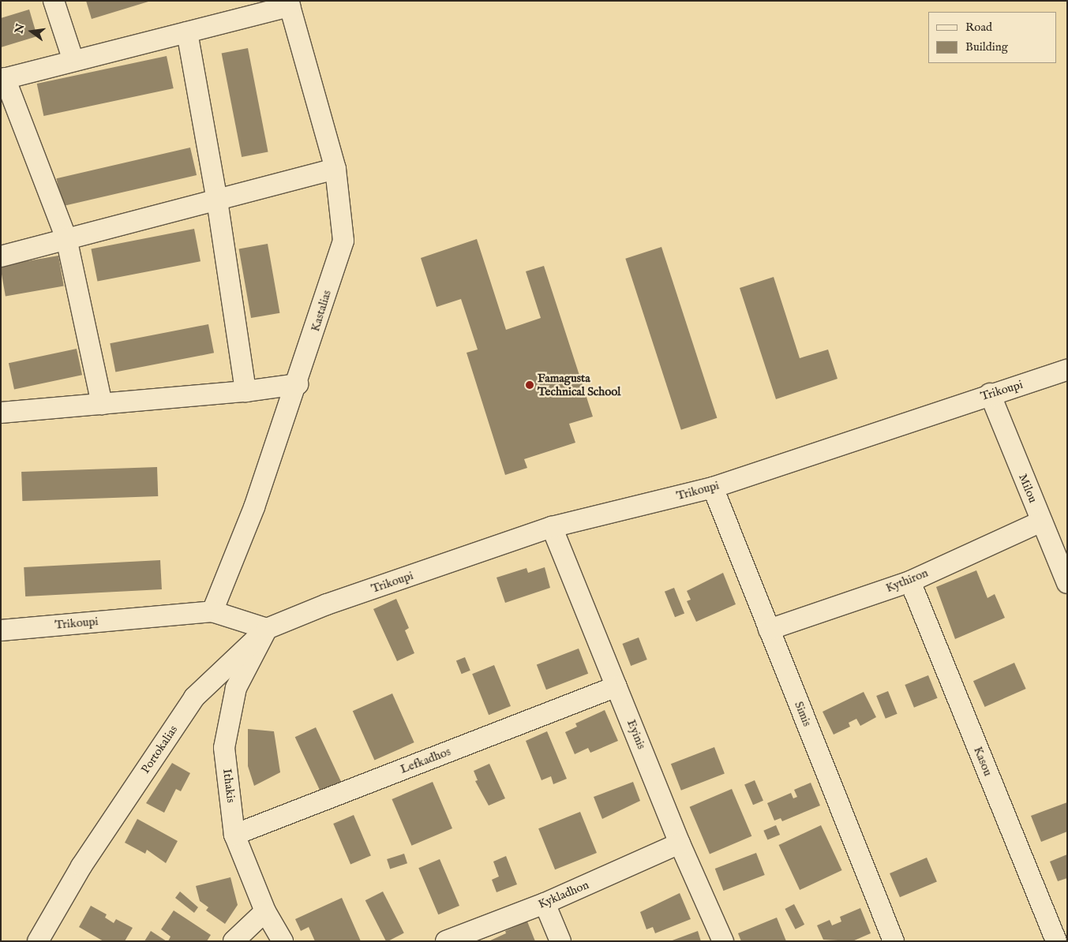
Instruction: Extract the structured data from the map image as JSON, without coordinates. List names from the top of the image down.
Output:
{
  "streets": {
    "street": [
      "Kastalias",
      "Trikoupi",
      "Milou",
      "Kythiron",
      "Simis",
      "Eyinis",
      "Portokalias",
      "Lefkadhos",
      "Kasou",
      "Ithakis",
      "Kykladhon"
    ]
  },
  "crossings": [
    ["Kastalias", "Trikoupi"],
    ["Trikoupi", "Milou"],
    ["Trikoupi", "Simis"],
    ["Trikoupi", "Eyinis"],
    ["Trikoupi", "Portokalias"],
    ["Trikoupi", "Ithakis"],
    ["Milou", "Kythiron"],
    ["Kythiron", "Simis"],
    ["Kythiron", "Kasou"],
    ["Eyinis", "Lefkadhos"],
    ["Eyinis", "Kykladhon"],
    ["Portokalias", "Ithakis"],
    ["Lefkadhos", "Ithakis"]
  ],
  "places": ["Famagusta Technical School"],
  "legend": ["Road", "Building"],
  "north": "left"
}
